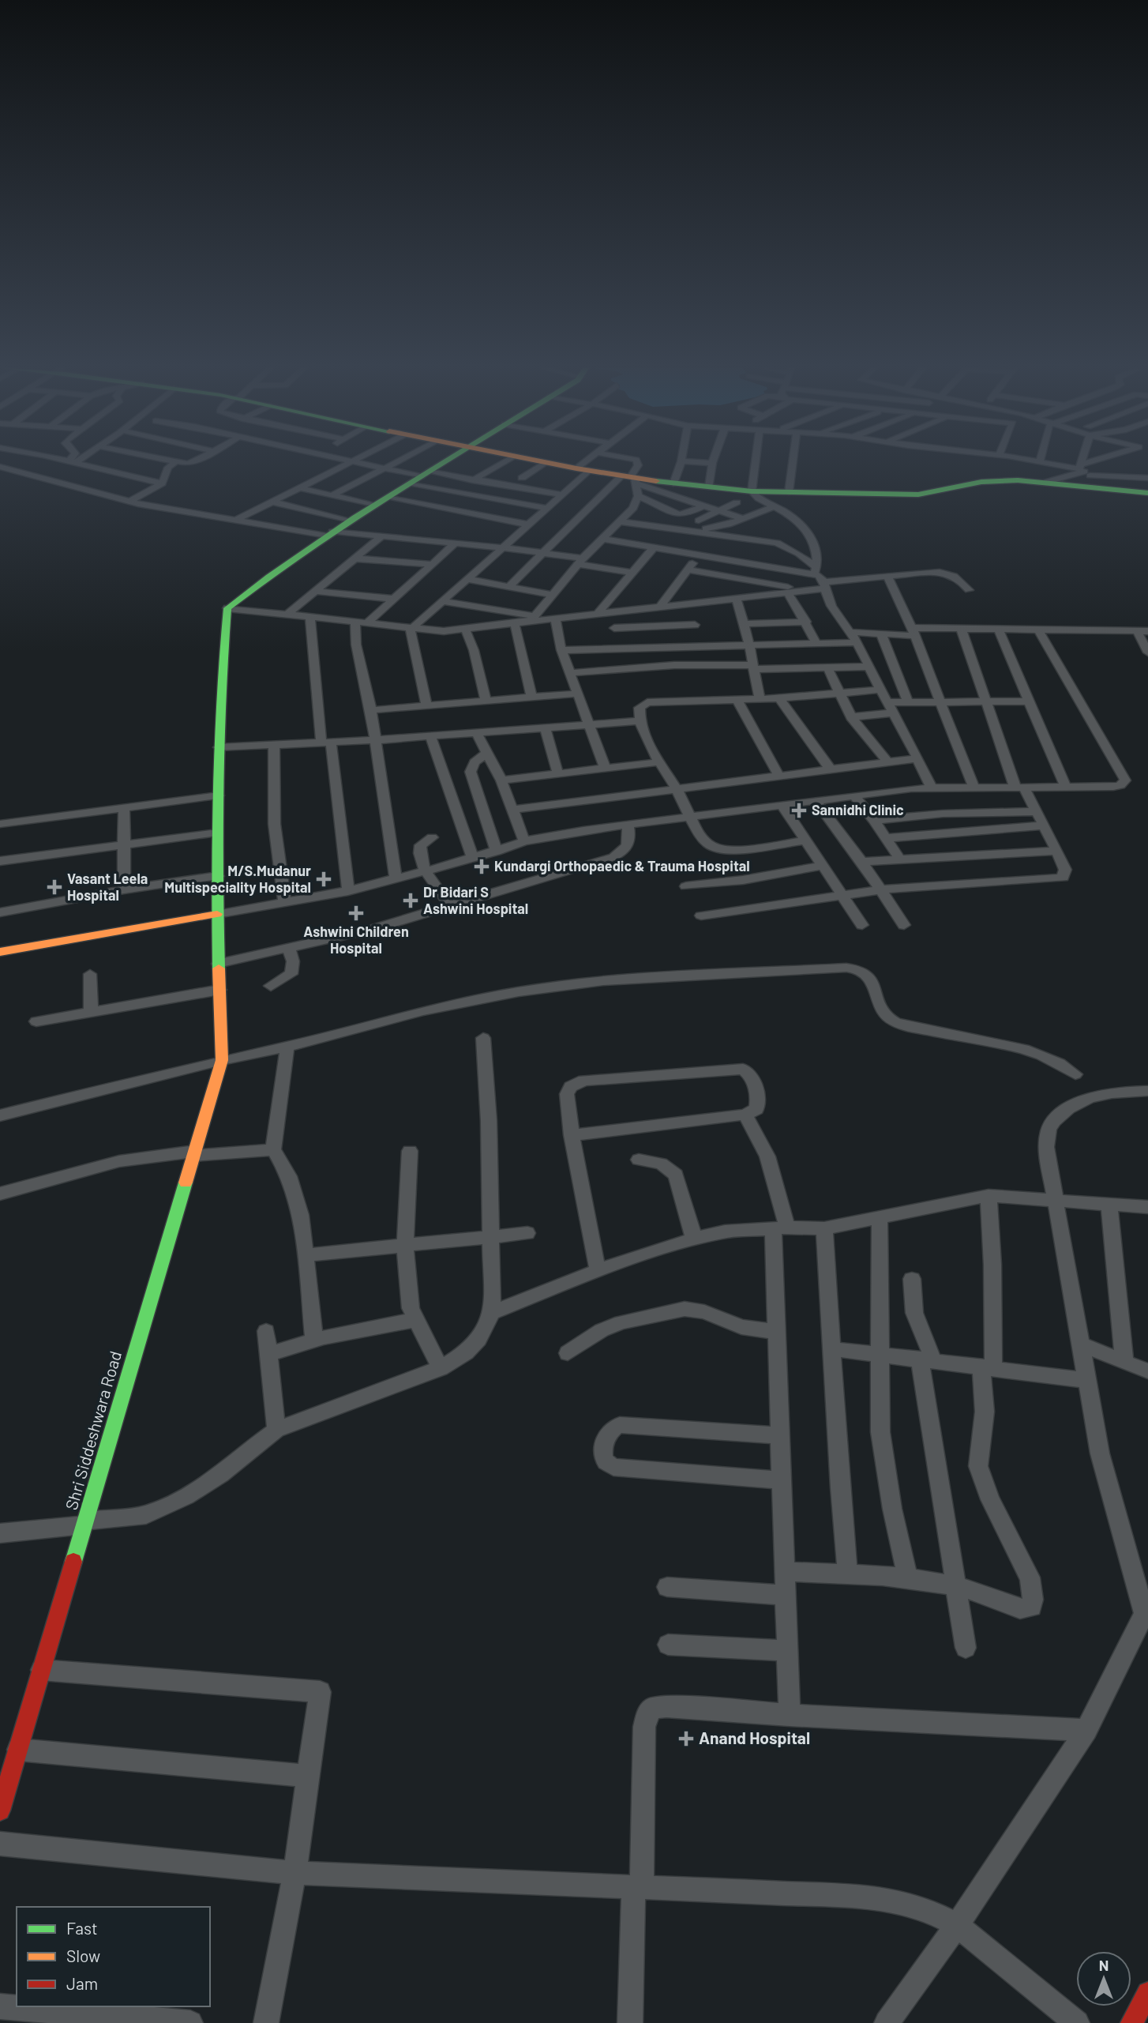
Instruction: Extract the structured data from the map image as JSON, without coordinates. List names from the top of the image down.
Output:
{
  "streets": {
    "street": ["Shri Siddeshwara Road"]
  },
  "places": {
    "health": [
      "Sannidhi Clinic",
      "Kundargi Orthopaedic & Trauma Hospital",
      "M/S.Mudanur Multispeciality Hospital",
      "Vasant Leela Hospital",
      "Dr Bidari S Ashwini Hospital",
      "Ashwini Children Hospital",
      "Anand Hospital"
    ]
  },
  "legend": ["Fast", "Slow", "Jam"],
  "north": "top"
}
